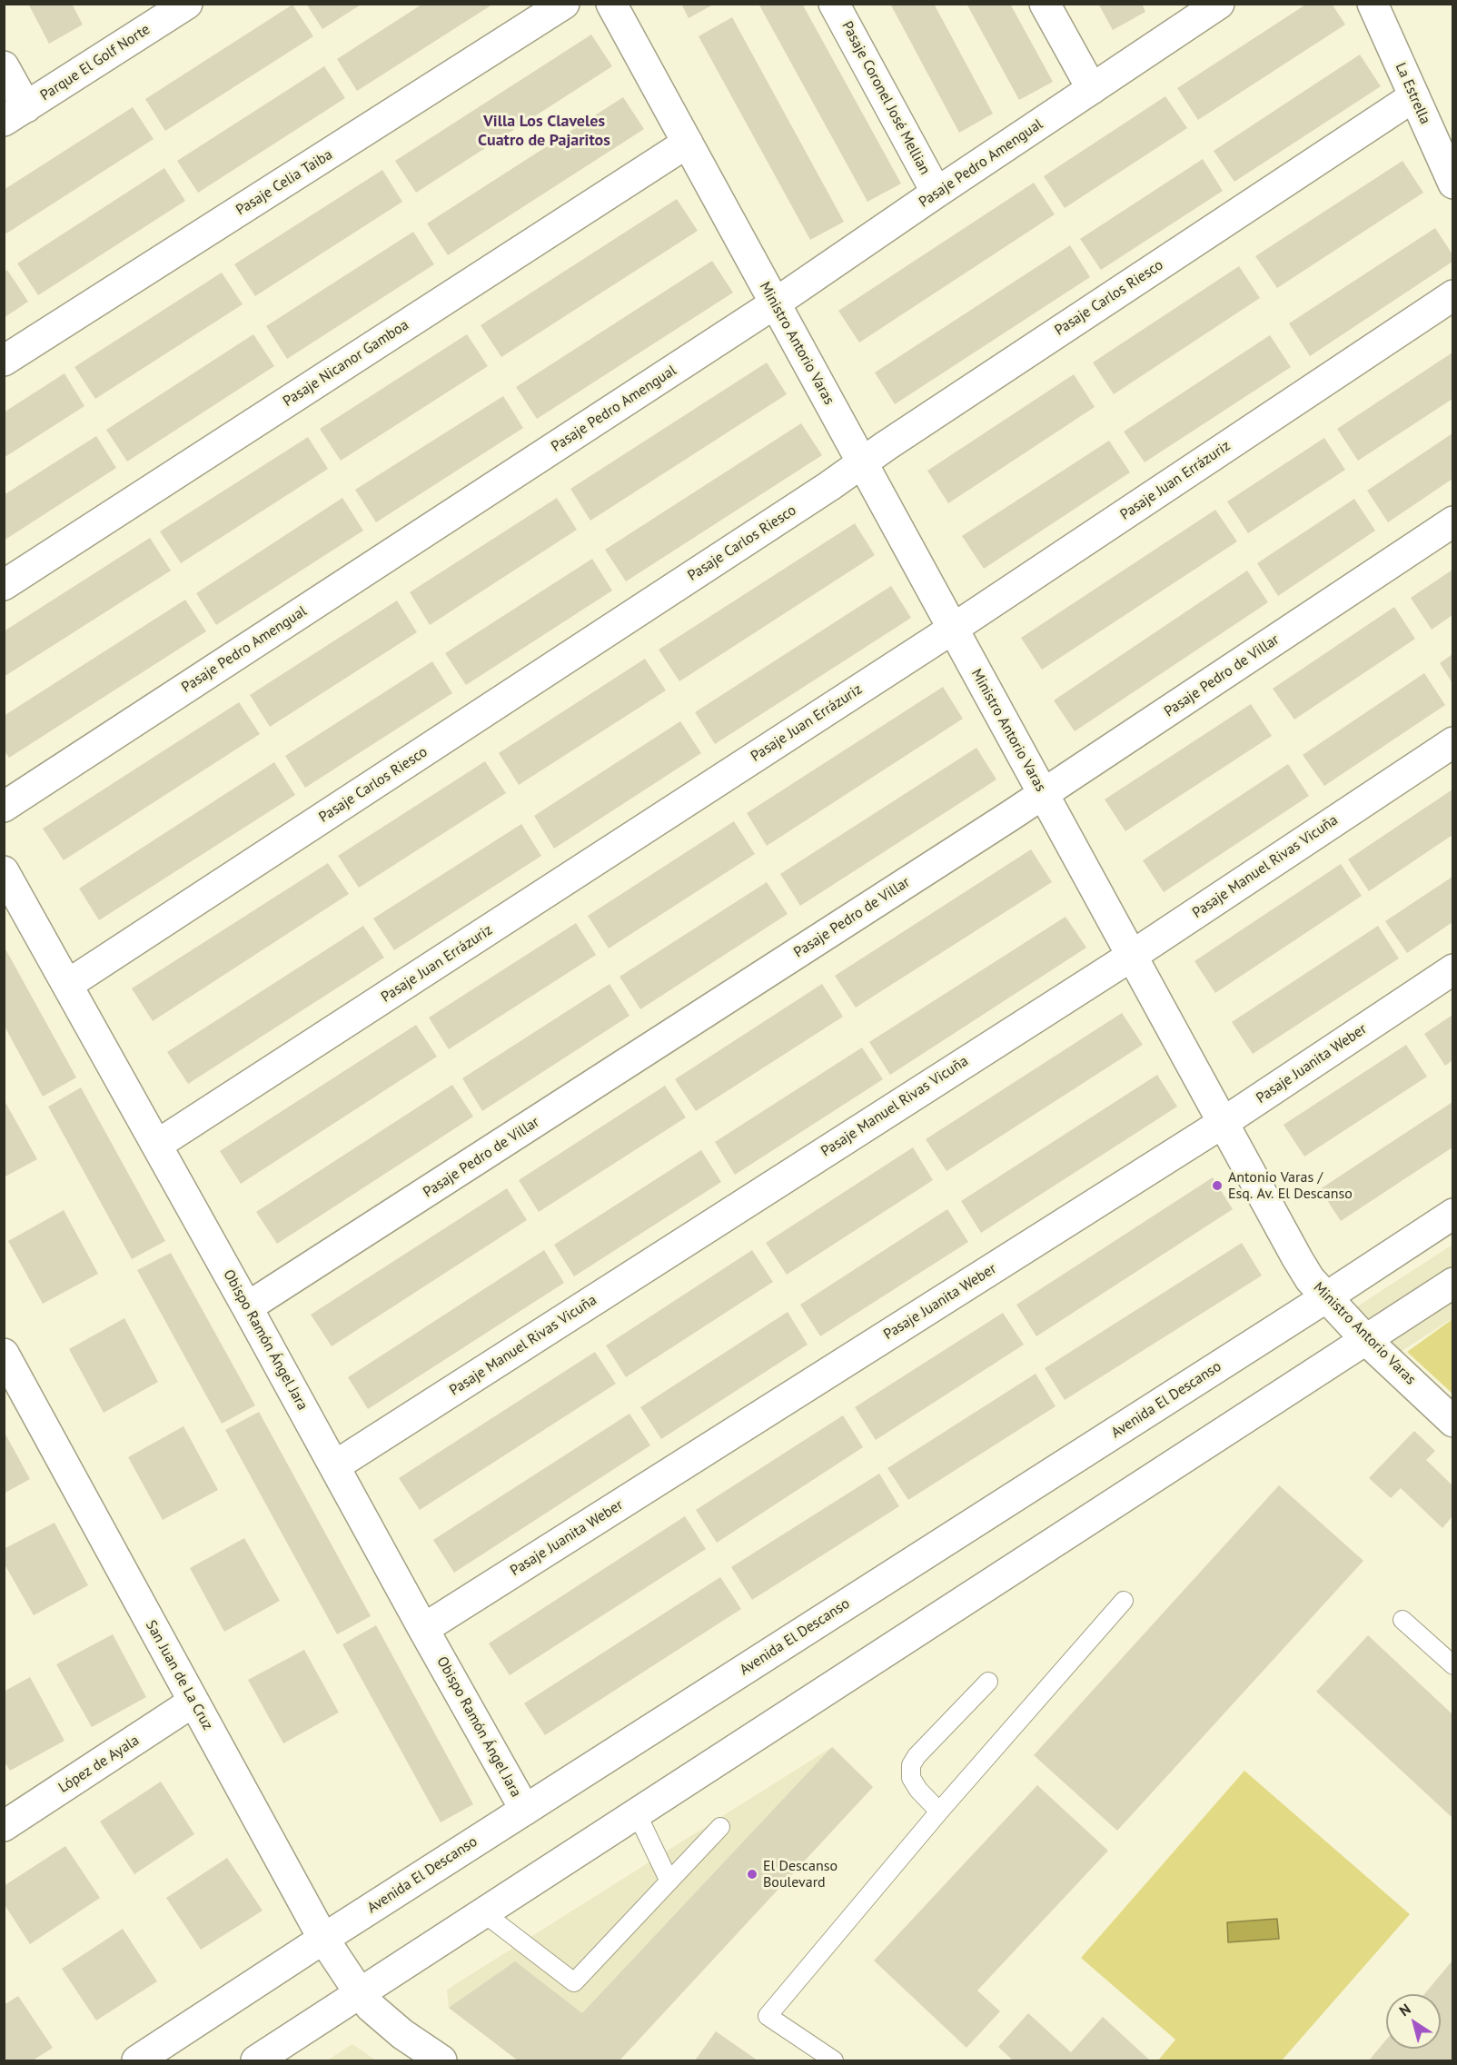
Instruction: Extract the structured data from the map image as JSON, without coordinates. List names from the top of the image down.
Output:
{
  "streets": {
    "street": [
      "Parque El Golf Norte",
      "La Estrella",
      "Pasaje Coronel José Mellian",
      "Pasaje Pedro Amengual",
      "Pasaje Celia Taiba",
      "Pasaje Carlos Riesco",
      "Ministro Antorio Varas",
      "Pasaje Nicanor Gamboa",
      "Pasaje Juan Errázuriz",
      "Pasaje Pedro de Villar",
      "Pasaje Manuel Rivas Vicuña",
      "Pasaje Juanita Weber",
      "Obispo Ramón Ángel Jara",
      "Avenida El Descanso",
      "San Juan de La Cruz",
      "López de Ayala"
    ]
  },
  "crossings": [
    ["La Estrella", "Pasaje Carlos Riesco"],
    ["Pasaje Coronel José Mellian", "Pasaje Pedro Amengual"],
    ["Pasaje Pedro Amengual", "Ministro Antorio Varas"],
    ["Pasaje Carlos Riesco", "Ministro Antorio Varas"],
    ["Pasaje Carlos Riesco", "Obispo Ramón Ángel Jara"],
    ["Ministro Antorio Varas", "Pasaje Nicanor Gamboa"],
    ["Ministro Antorio Varas", "Pasaje Juan Errázuriz"],
    ["Ministro Antorio Varas", "Pasaje Pedro de Villar"],
    ["Ministro Antorio Varas", "Pasaje Manuel Rivas Vicuña"],
    ["Ministro Antorio Varas", "Pasaje Juanita Weber"],
    ["Ministro Antorio Varas", "Avenida El Descanso"],
    ["Pasaje Juan Errázuriz", "Obispo Ramón Ángel Jara"],
    ["Pasaje Pedro de Villar", "Obispo Ramón Ángel Jara"],
    ["Pasaje Manuel Rivas Vicuña", "Obispo Ramón Ángel Jara"],
    ["Pasaje Juanita Weber", "Obispo Ramón Ángel Jara"],
    ["Obispo Ramón Ángel Jara", "Avenida El Descanso"],
    ["Avenida El Descanso", "San Juan de La Cruz"],
    ["San Juan de La Cruz", "López de Ayala"]
  ],
  "districts": ["Villa Los Claveles Cuatro de Pajaritos"],
  "places": ["Antonio Varas / Esq. Av. El Descanso", "El Descanso Boulevard"],
  "north": "top left"
}
